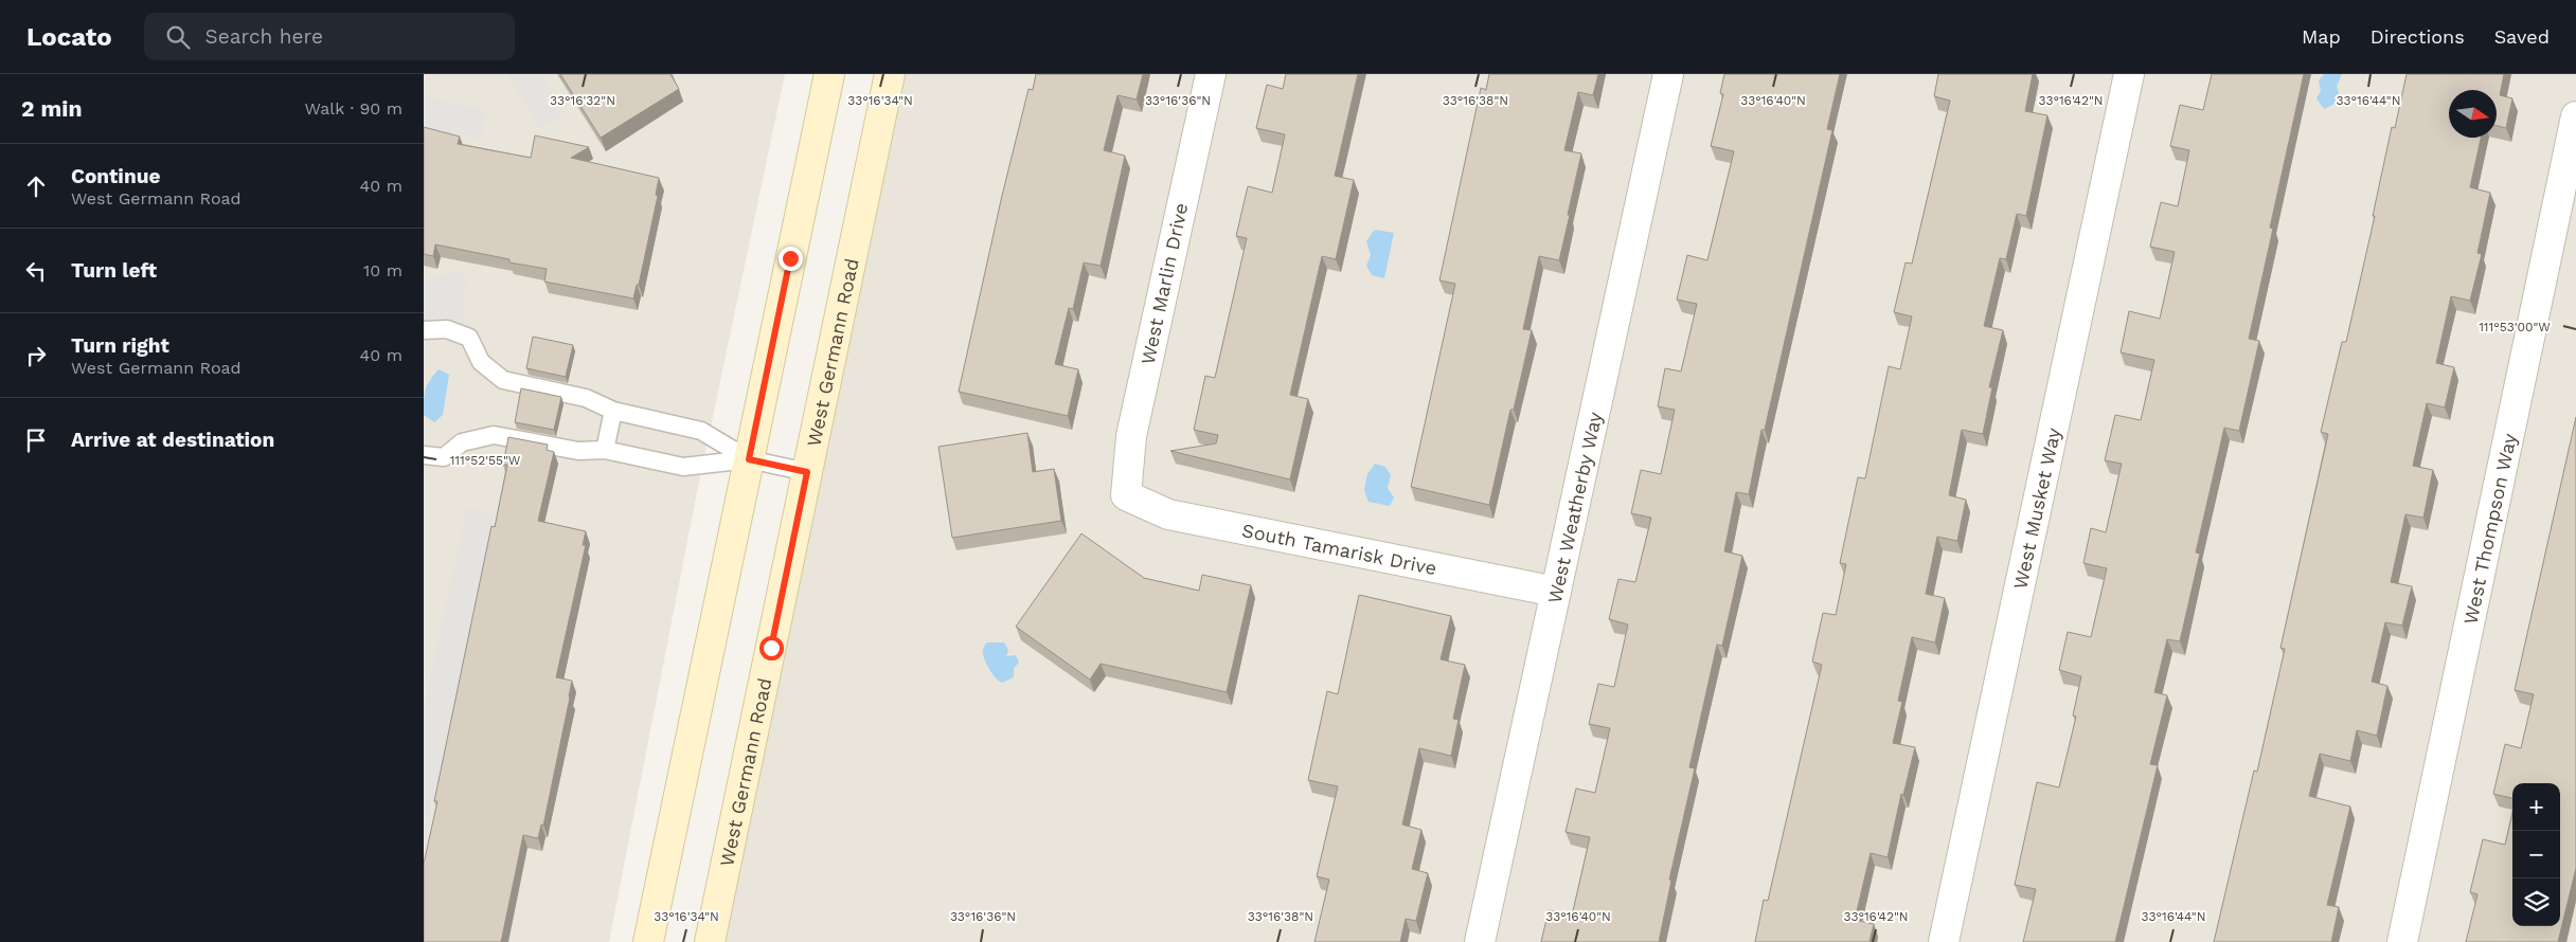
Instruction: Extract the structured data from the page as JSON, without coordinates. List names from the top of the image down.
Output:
{
  "streets": {
    "main road": ["West Germann Road"],
    "street": [
      "West Marlin Drive",
      "West Weatherby Way",
      "West Musket Way",
      "West Thompson Way",
      "South Tamarisk Drive"
    ]
  },
  "crossings": [
    ["West Marlin Drive", "South Tamarisk Drive"],
    ["West Weatherby Way", "South Tamarisk Drive"]
  ],
  "north": "right",
  "page": {
    "header": "Locato",
    "search": "Search here",
    "nav": ["Map", "Directions", "Saved"],
    "heading": ["2 min", "Walk · 90 m"],
    "list": [
      ["Continue", "West Germann Road", "40 m"],
      ["Turn left", "10 m"],
      ["Turn right", "West Germann Road", "40 m"],
      "Arrive at destination"
    ],
    "map_buttons": ["+", "−"]
  },
  "coordinates": [
    "33°16'34\"N",
    "33°16'36\"N",
    "33°16'38\"N",
    "33°16'40\"N",
    "33°16'42\"N",
    "33°16'44\"N",
    "33°16'32\"N",
    "111°53'00\"W",
    "111°52'55\"W"
  ]
}
